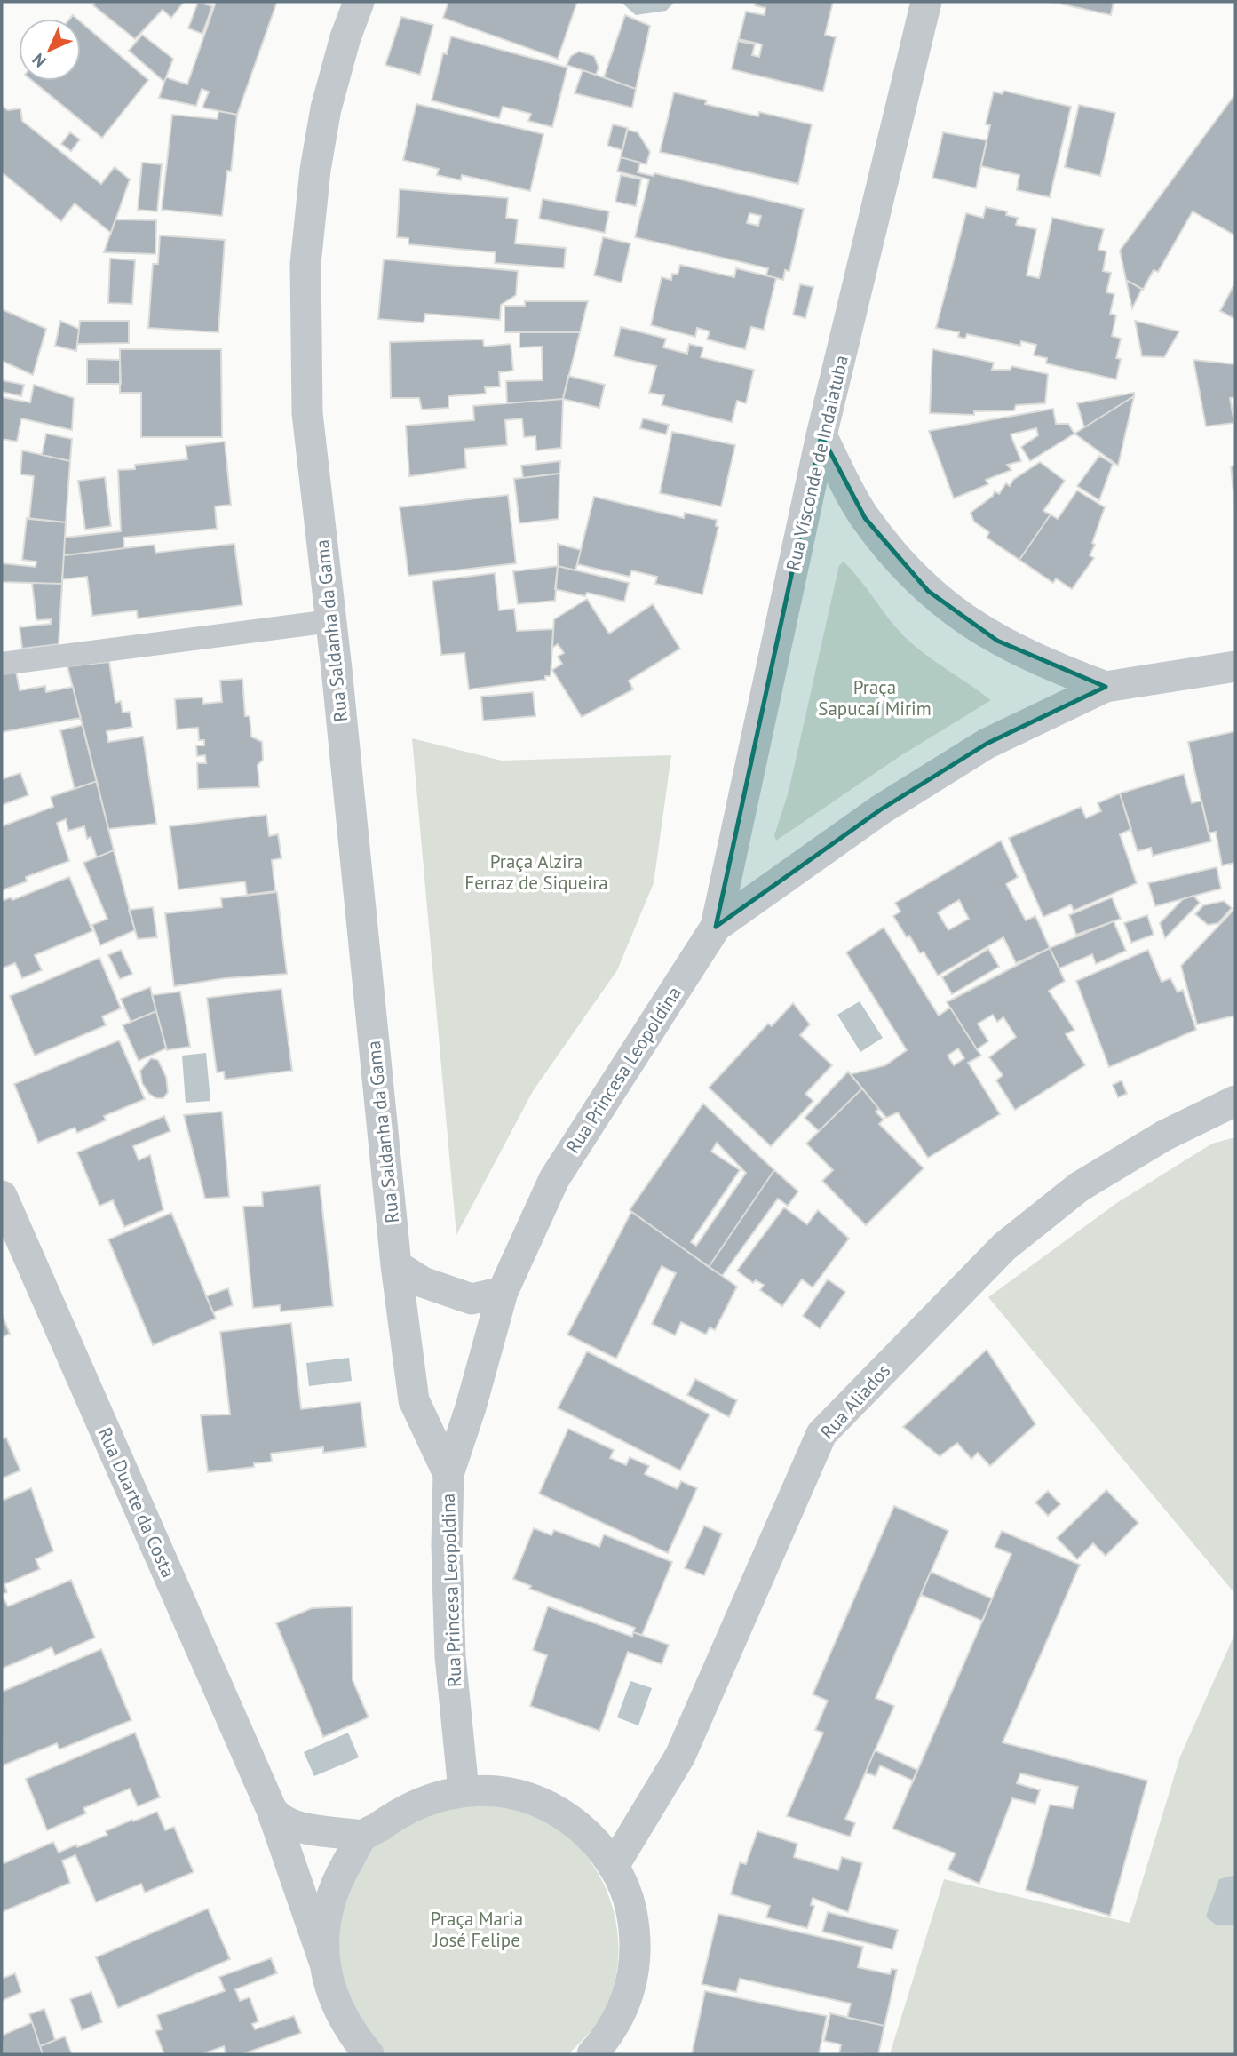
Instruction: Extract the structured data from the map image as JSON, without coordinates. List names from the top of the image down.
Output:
{
  "streets": {
    "street": [
      "Rua Visconde de Indaiatuba",
      "Rua Saldanha da Gama",
      "Rua Princesa Leopoldina",
      "Rua Aliados",
      "Rua Duarte da Costa"
    ]
  },
  "crossings": [
    ["Rua Visconde de Indaiatuba", "Rua Princesa Leopoldina"],
    ["Rua Saldanha da Gama", "Rua Princesa Leopoldina"]
  ],
  "parks": ["Praça Sapucaí Mirim", "Praça Alzira Ferraz de Siqueira", "Praça Maria José Felipe"],
  "north": "bottom left"
}
